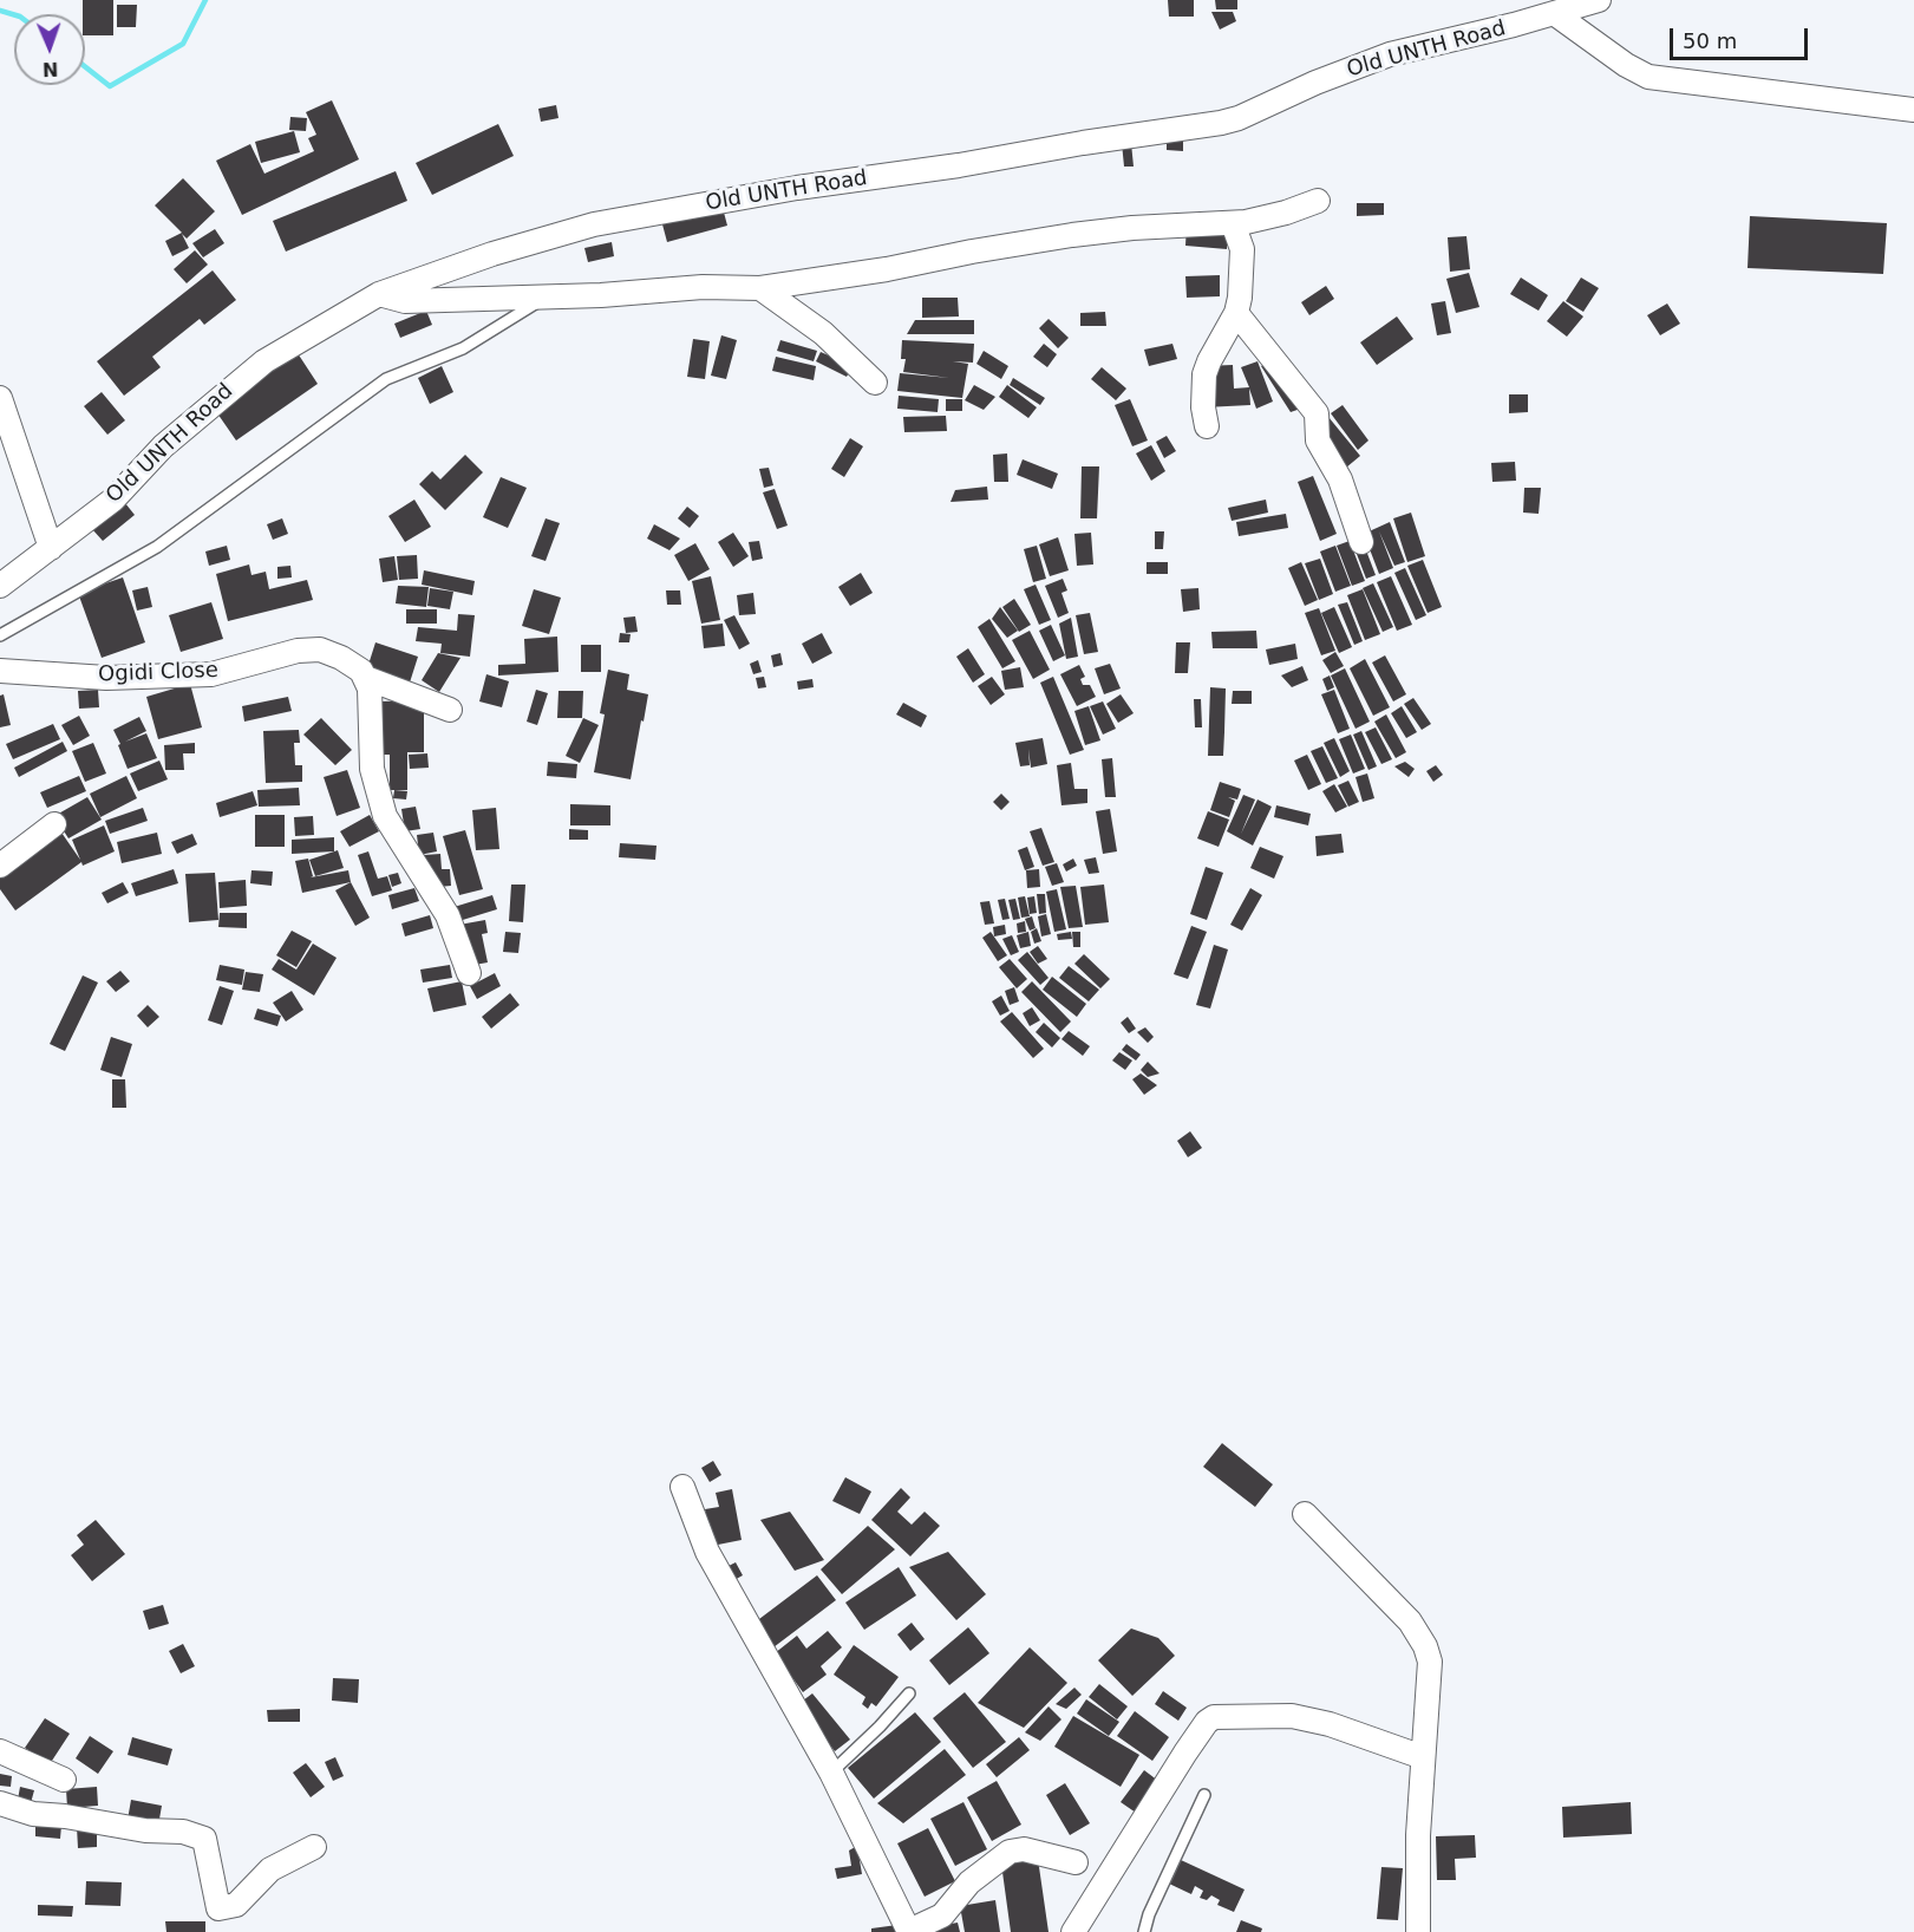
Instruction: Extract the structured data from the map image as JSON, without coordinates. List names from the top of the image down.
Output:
{
  "streets": {
    "street": ["Old UNTH Road", "Ogidi Close"]
  },
  "scale_bar": "50 m",
  "north": "bottom"
}
